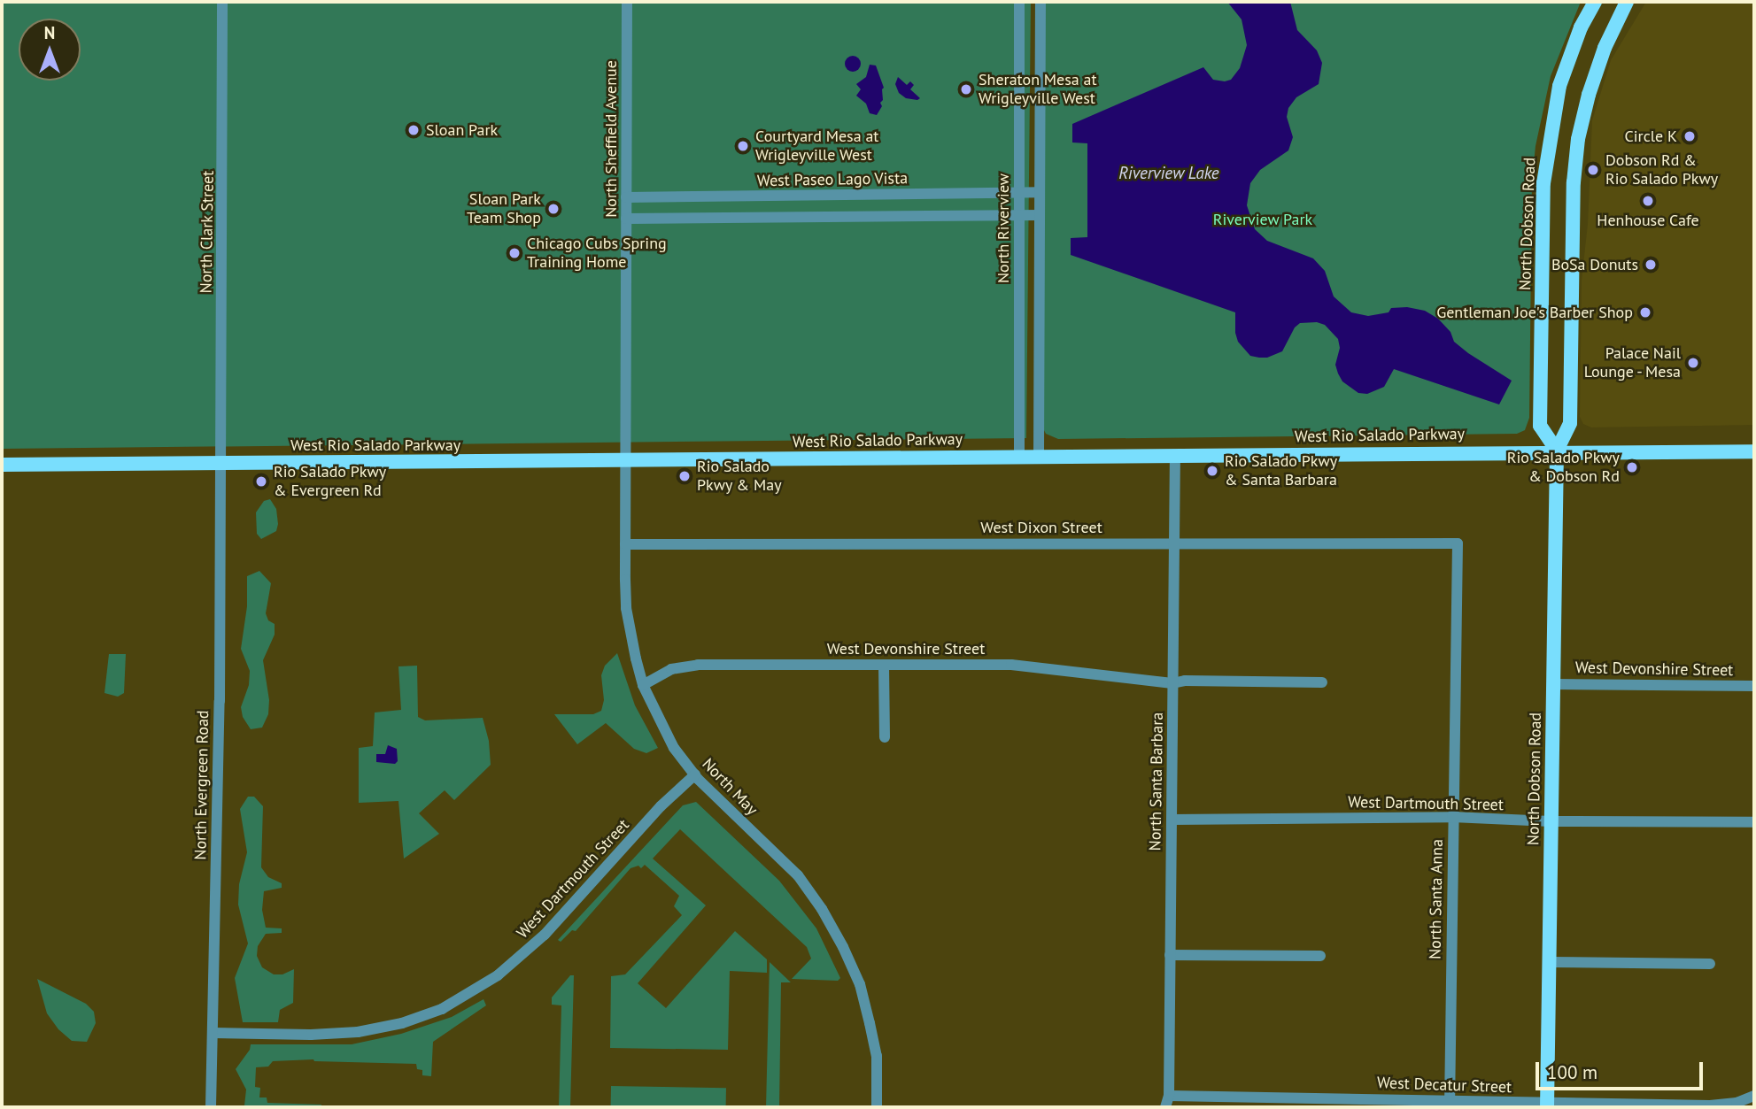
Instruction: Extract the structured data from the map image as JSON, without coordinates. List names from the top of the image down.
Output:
{
  "streets": {
    "main road": ["North Dobson Road", "West Rio Salado Parkway"],
    "street": [
      "North Sheffield Avenue",
      "West Paseo Lago Vista",
      "North Riverview",
      "North Clark Street",
      "West Dixon Street",
      "West Devonshire Street",
      "North Santa Barbara",
      "North Evergreen Road",
      "North May",
      "West Dartmouth Street",
      "North Santa Anna",
      "West Decatur Street"
    ]
  },
  "crossings": [
    ["North Sheffield Avenue", "West Paseo Lago Vista"],
    ["North Sheffield Avenue", "West Rio Salado Parkway"],
    ["North Sheffield Avenue", "North May"],
    ["West Paseo Lago Vista", "North Riverview"],
    ["North Dobson Road", "West Rio Salado Parkway"],
    ["North Dobson Road", "West Devonshire Street"],
    ["North Dobson Road", "West Dartmouth Street"],
    ["North Dobson Road", "West Decatur Street"],
    ["North Riverview", "West Rio Salado Parkway"],
    ["North Clark Street", "West Rio Salado Parkway"],
    ["North Clark Street", "North Evergreen Road"],
    ["West Rio Salado Parkway", "North Santa Barbara"],
    ["West Rio Salado Parkway", "North Evergreen Road"],
    ["West Rio Salado Parkway", "North May"],
    ["West Dixon Street", "North Santa Barbara"],
    ["West Dixon Street", "North May"],
    ["West Dixon Street", "North Santa Anna"],
    ["West Devonshire Street", "North Santa Barbara"],
    ["West Devonshire Street", "North May"],
    ["North Santa Barbara", "West Dartmouth Street"],
    ["North Santa Barbara", "West Decatur Street"],
    ["North Evergreen Road", "West Dartmouth Street"],
    ["North May", "West Dartmouth Street"],
    ["West Dartmouth Street", "North Santa Anna"],
    ["North Santa Anna", "West Decatur Street"]
  ],
  "water": ["Riverview Lake"],
  "parks": ["Riverview Park"],
  "places": [
    "Sheraton Mesa at Wrigleyville West",
    "Sloan Park",
    "Circle K",
    "Courtyard Mesa at Wrigleyville West",
    "Dobson Rd & Rio Salado Pkwy",
    "Henhouse Cafe",
    "Sloan Park Team Shop",
    "Chicago Cubs Spring Training Home",
    "BoSa Donuts",
    "Gentleman Joe's Barber Shop",
    "Palace Nail Lounge - Mesa",
    "Rio Salado Pkwy & Dobson Rd",
    "Rio Salado Pkwy & Santa Barbara",
    "Rio Salado Pkwy & May",
    "Rio Salado Pkwy & Evergreen Rd"
  ],
  "scale_bar": "100 m",
  "north": "top"
}
